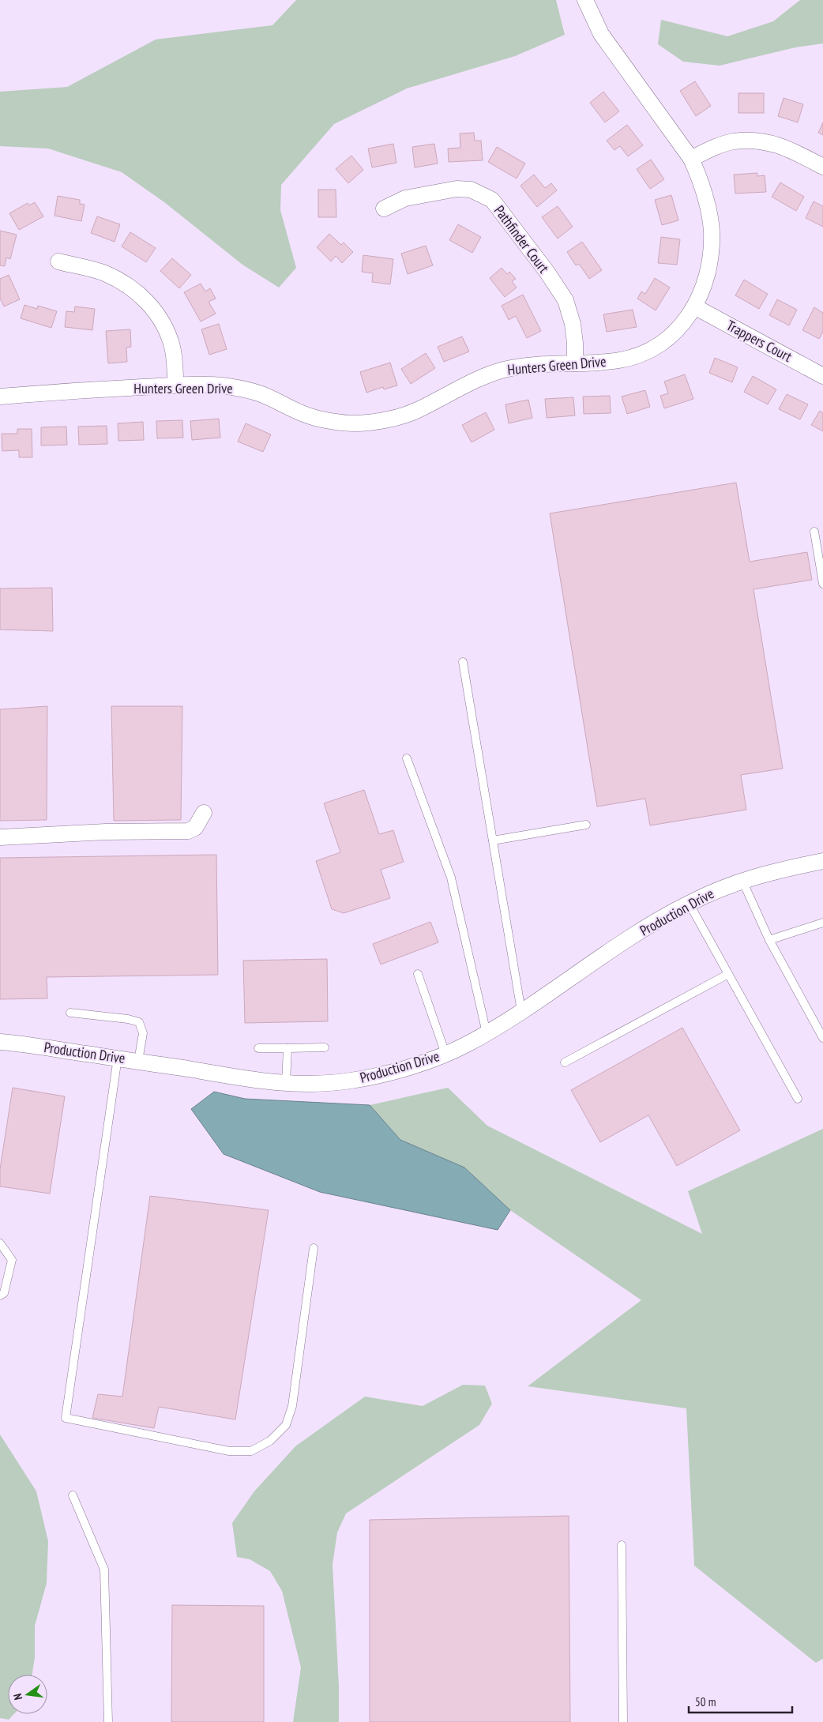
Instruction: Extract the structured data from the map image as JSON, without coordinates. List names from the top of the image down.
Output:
{
  "streets": {
    "street": [
      "Pathfinder Court",
      "Trappers Court",
      "Hunters Green Drive",
      "Production Drive"
    ]
  },
  "crossings": [
    ["Pathfinder Court", "Hunters Green Drive"],
    ["Trappers Court", "Hunters Green Drive"]
  ],
  "scale_bar": "50 m",
  "north": "left"
}
